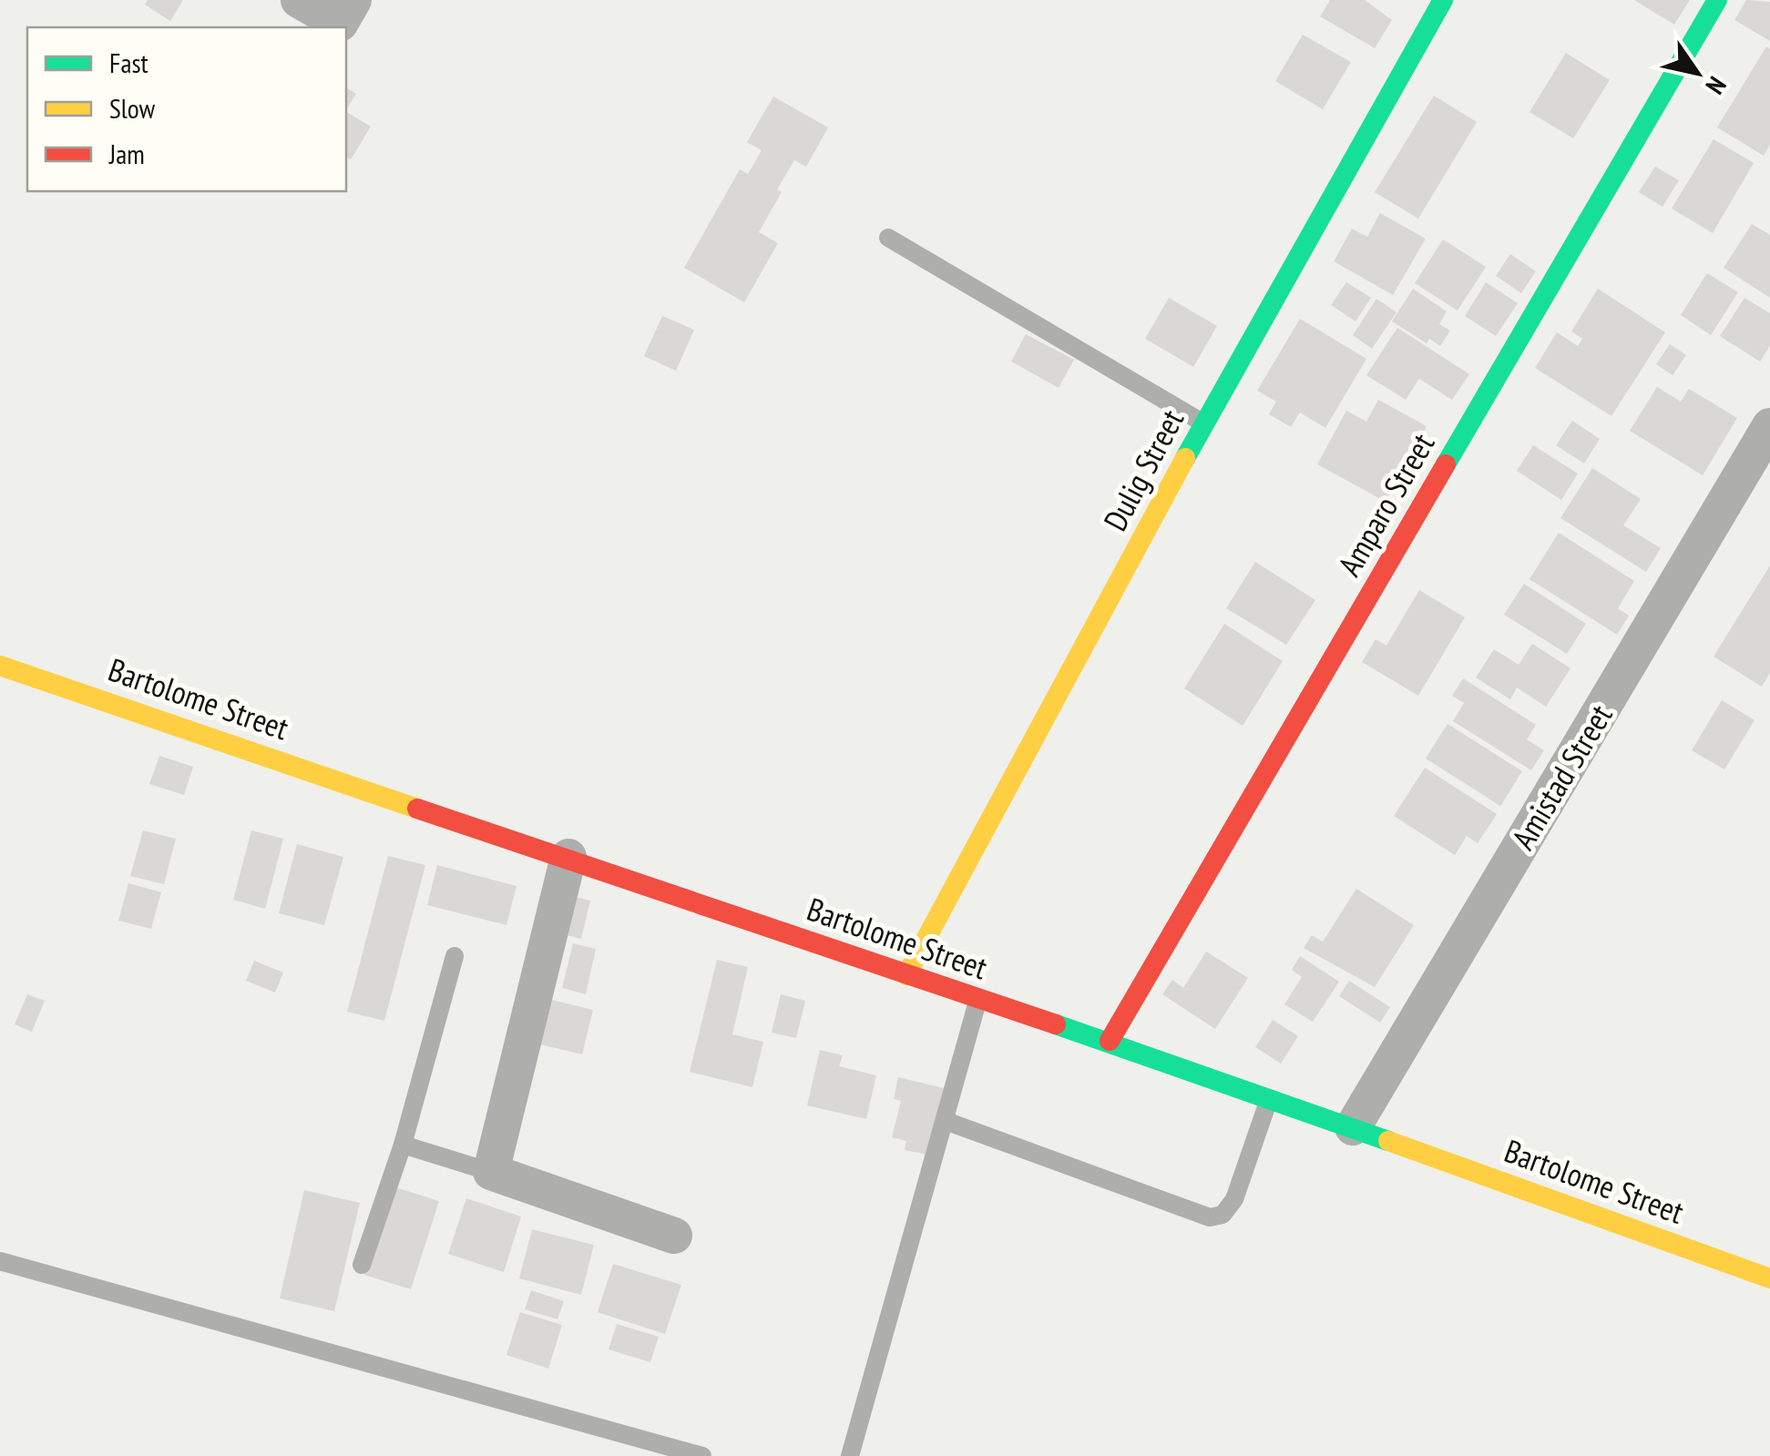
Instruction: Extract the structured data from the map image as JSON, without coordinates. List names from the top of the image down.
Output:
{
  "streets": {
    "street": [
      "Dulig Street",
      "Amparo Street",
      "Bartolome Street",
      "Amistad Street"
    ]
  },
  "crossings": [
    ["Dulig Street", "Bartolome Street"],
    ["Amparo Street", "Bartolome Street"],
    ["Bartolome Street", "Amistad Street"]
  ],
  "legend": ["Fast", "Slow", "Jam"],
  "north": "bottom right"
}
